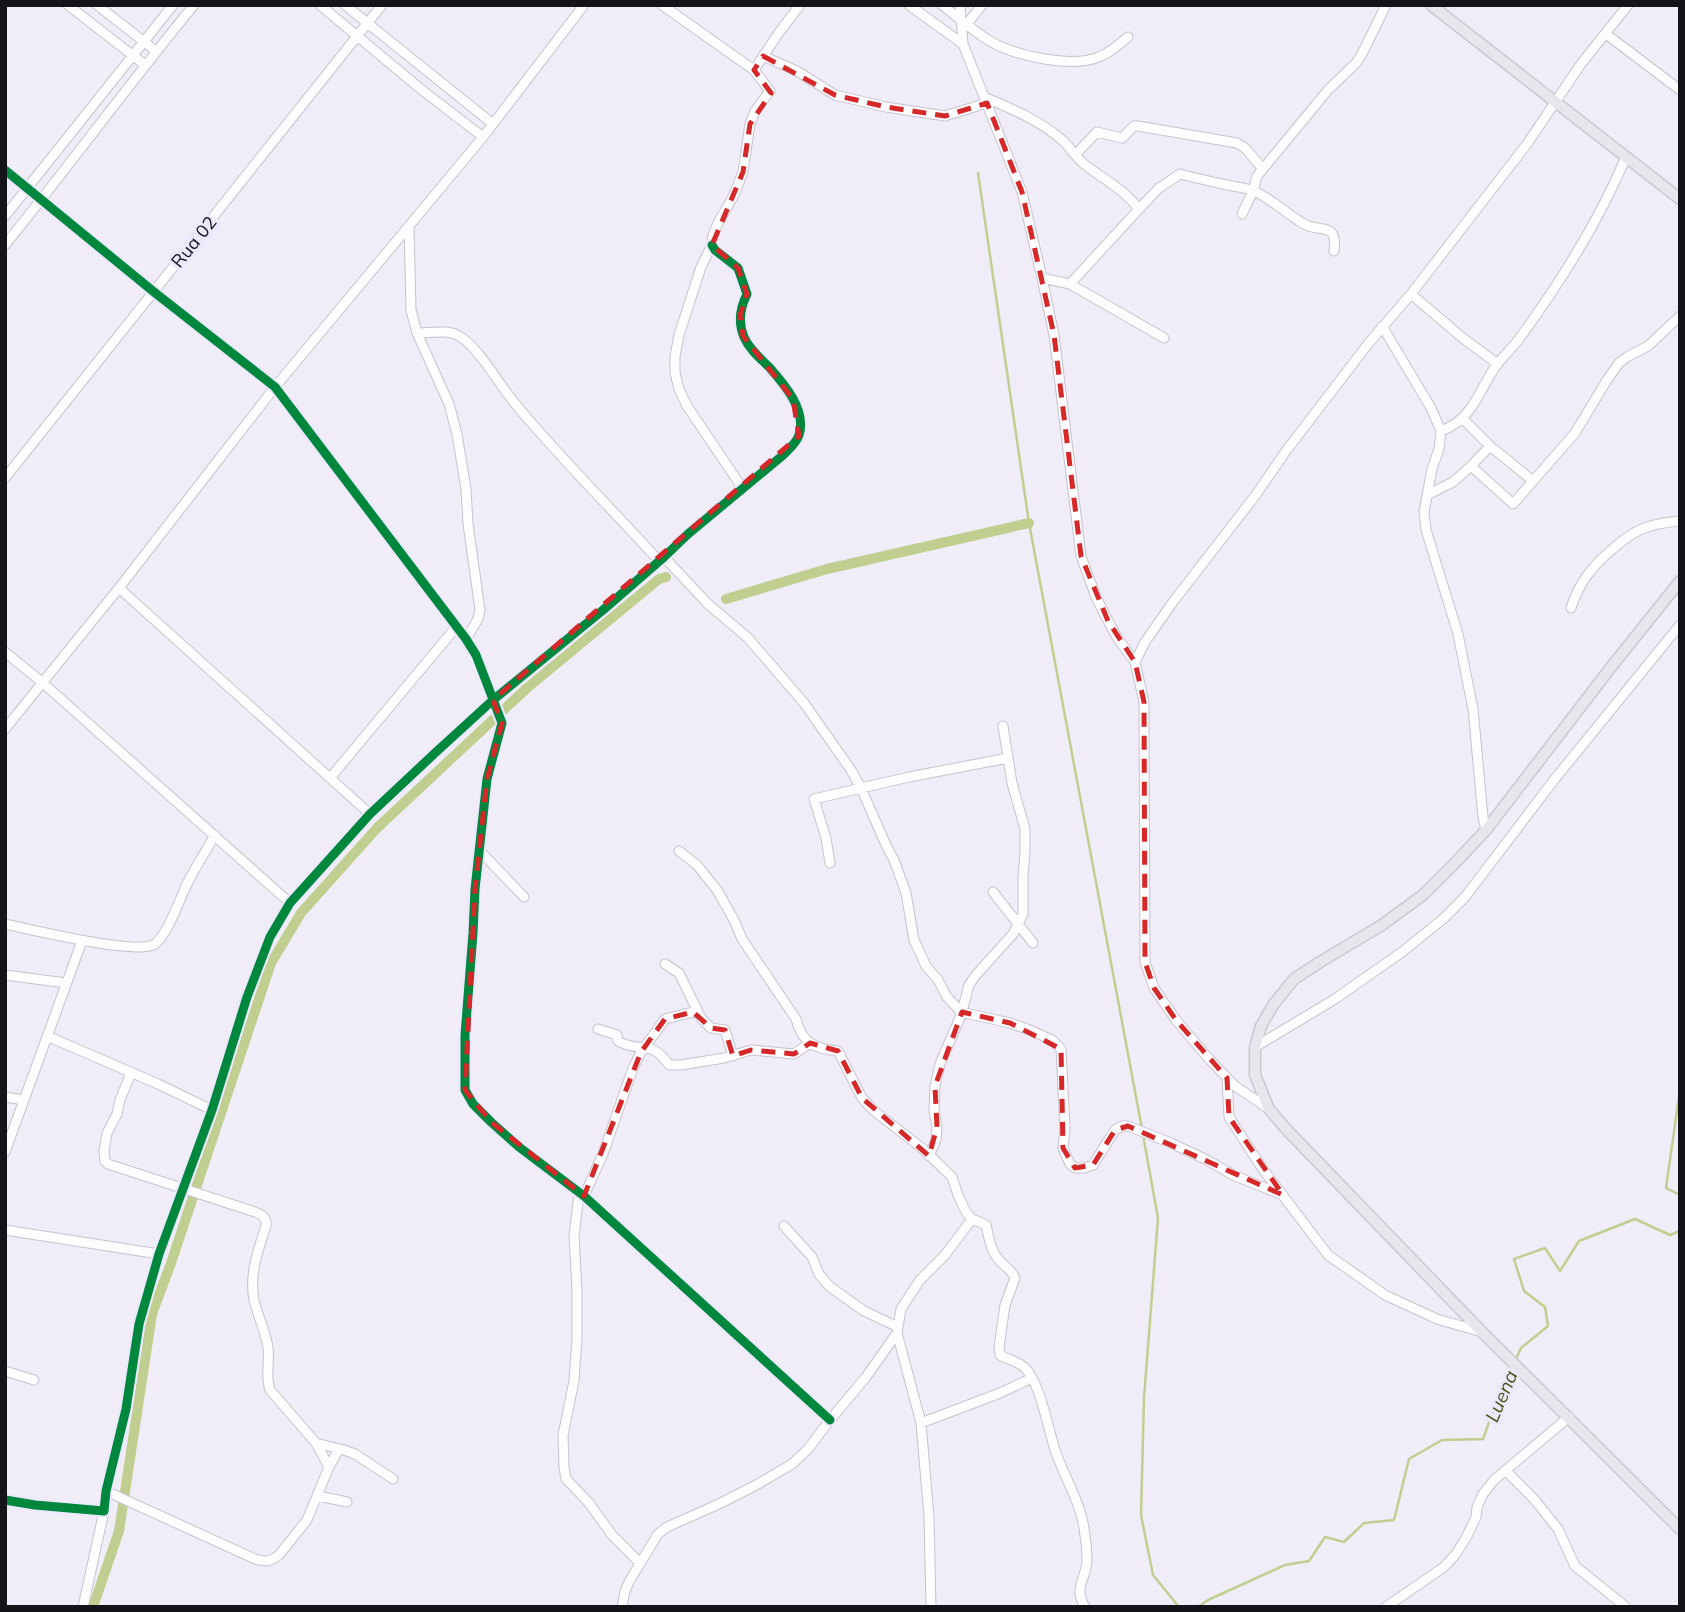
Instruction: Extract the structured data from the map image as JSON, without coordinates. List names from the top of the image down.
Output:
{
  "streets": {
    "street": ["Rua 02"]
  },
  "water": ["Luena"]
}
